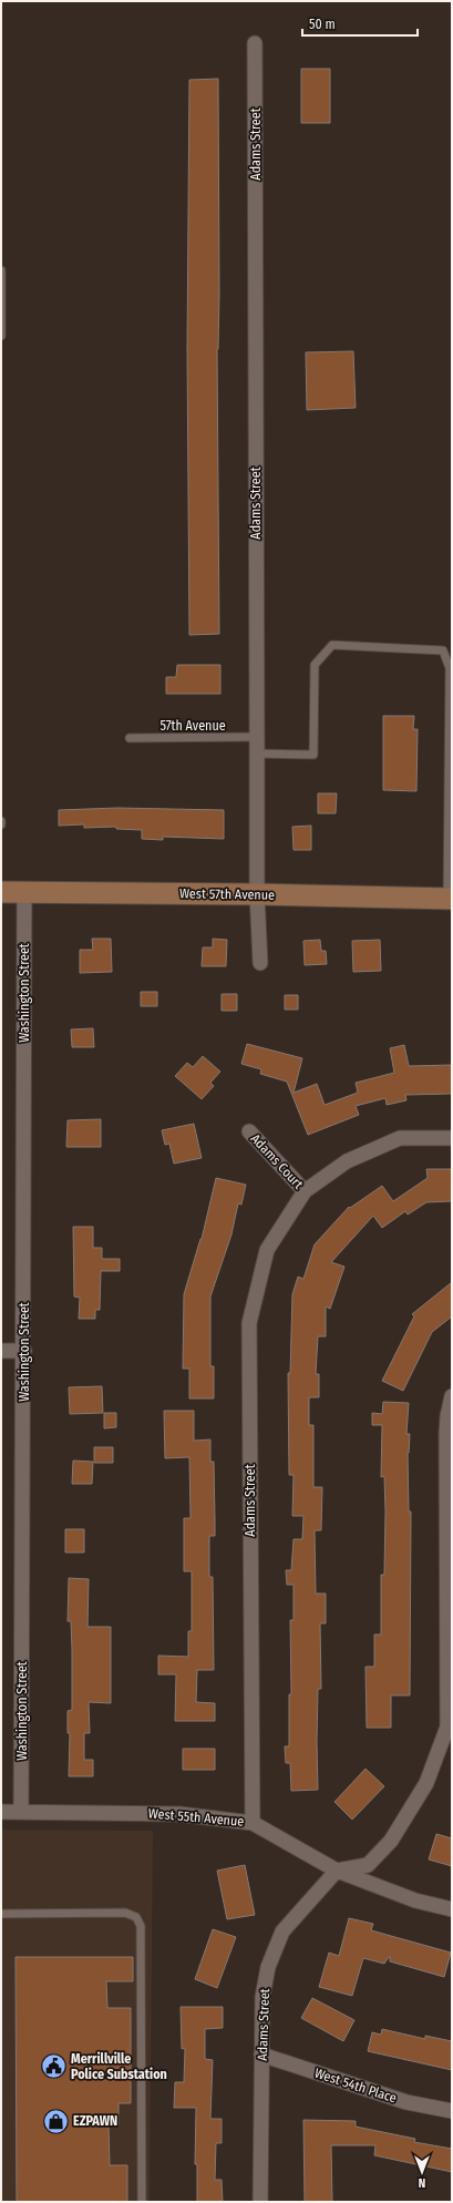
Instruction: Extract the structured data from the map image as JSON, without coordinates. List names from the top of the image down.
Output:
{
  "streets": {
    "street": [
      "Adams Street",
      "West 57th Avenue",
      "Washington Street",
      "Adams Court",
      "West 55th Avenue",
      "West 54th Place"
    ],
    "lane": ["57th Avenue"]
  },
  "crossings": [
    ["Adams Street", "57th Avenue"],
    ["Adams Street", "West 57th Avenue"],
    ["Adams Street", "Adams Court"],
    ["Adams Street", "West 55th Avenue"],
    ["Adams Street", "West 54th Place"],
    ["West 57th Avenue", "Washington Street"],
    ["Washington Street", "West 55th Avenue"]
  ],
  "places": {
    "public building": ["Merrillville Police Substation"],
    "shop": ["EZPAWN"]
  },
  "scale_bar": "50 m",
  "north": "bottom"
}
